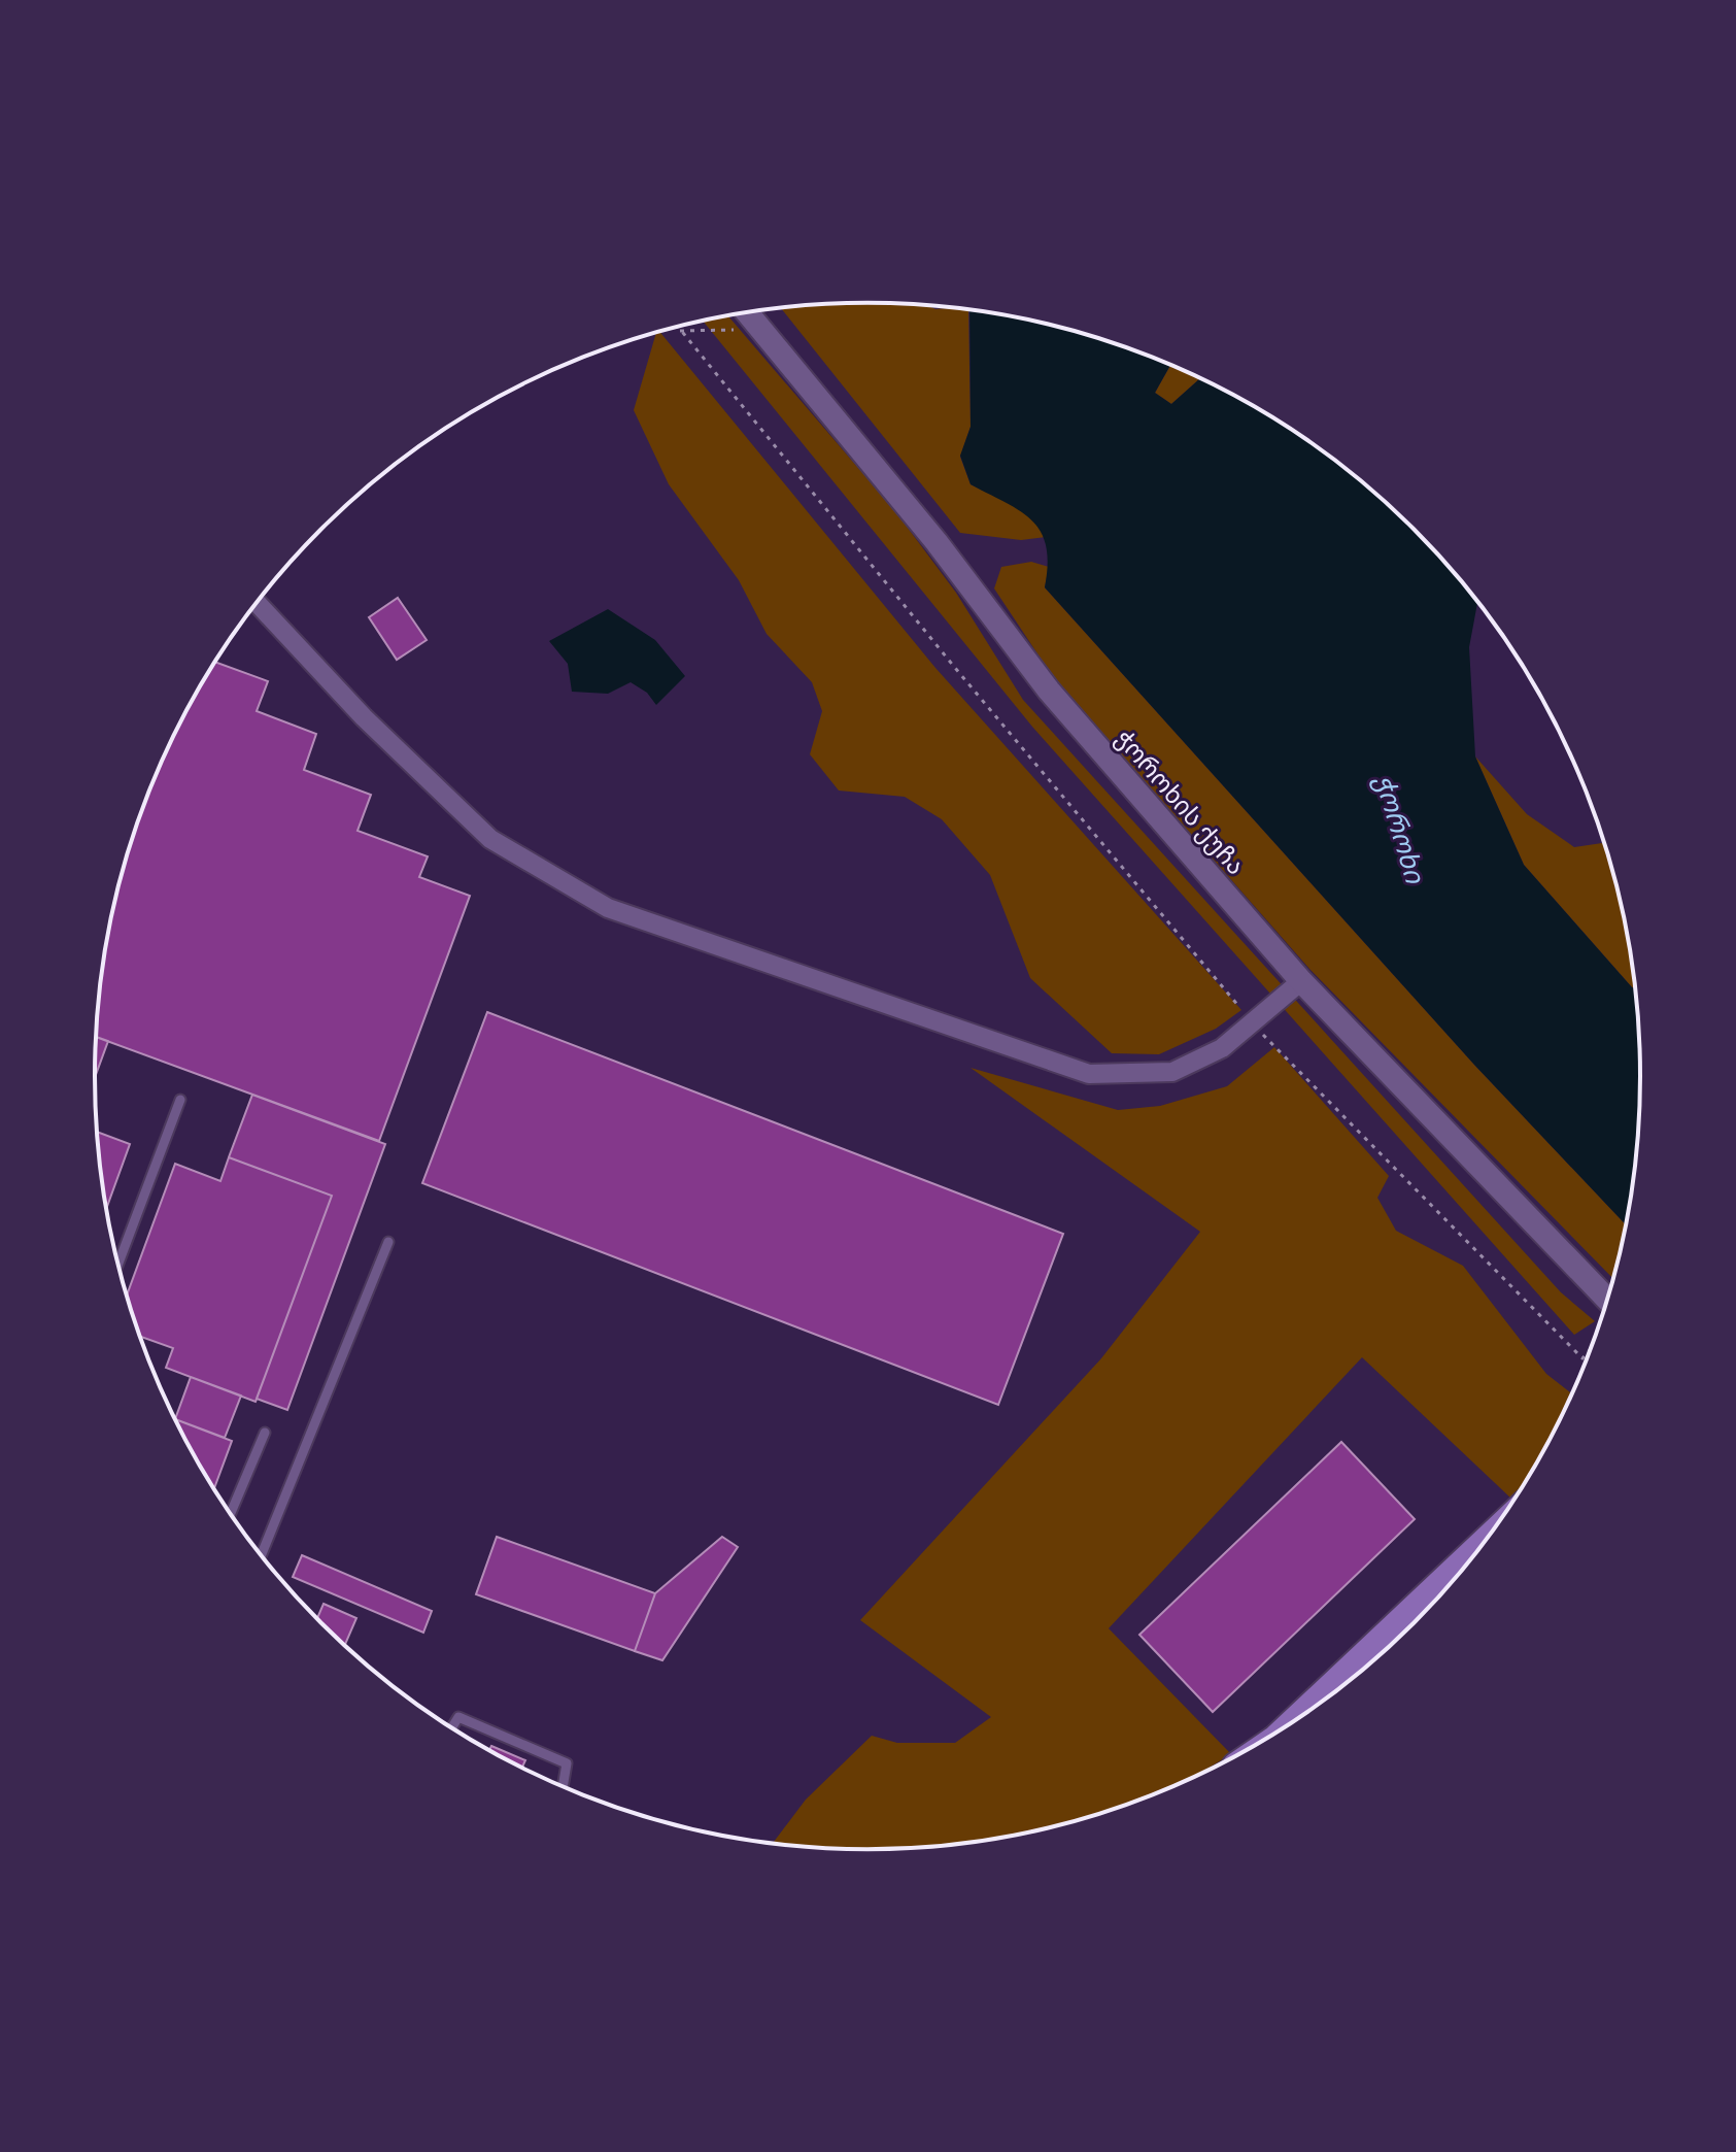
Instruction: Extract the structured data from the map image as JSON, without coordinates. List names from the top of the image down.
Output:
{
  "streets": {
    "street": ["ჭოროხის ქუჩა"]
  },
  "water": ["ჭოროხი"]
}
